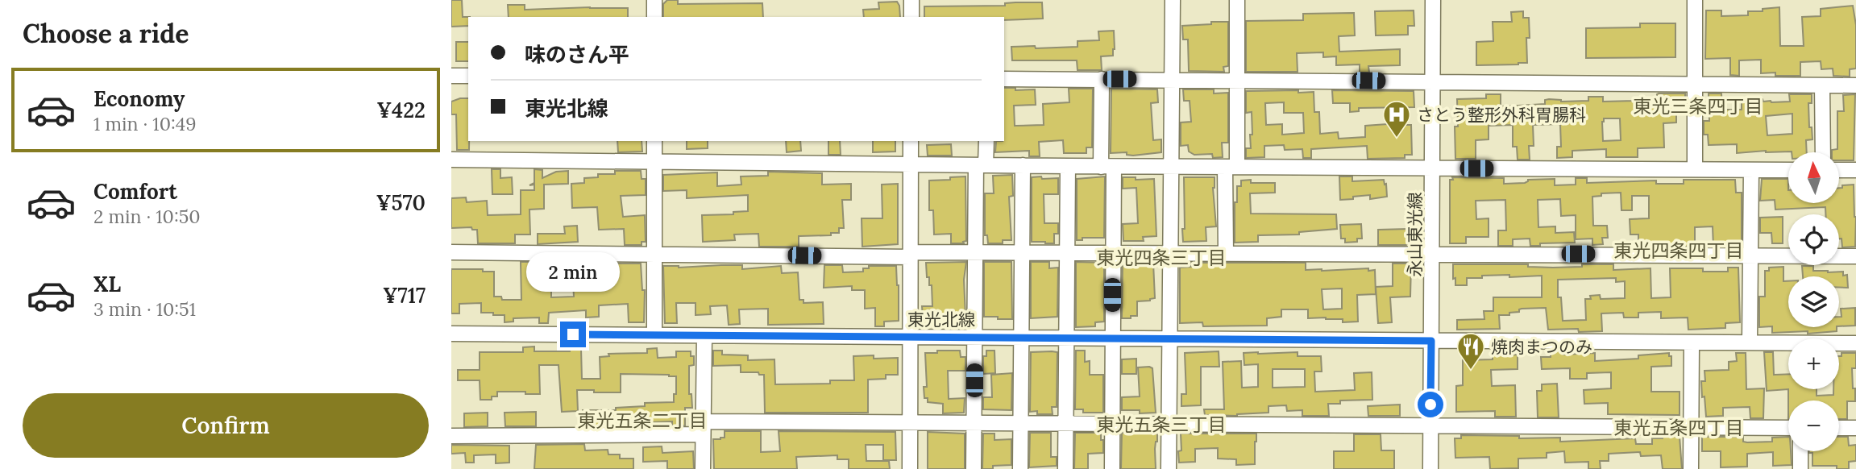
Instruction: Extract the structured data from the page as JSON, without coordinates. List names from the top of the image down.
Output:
{
  "streets": {
    "street": ["永山東光線", "東光北線"]
  },
  "crossings": [
    ["永山東光線", "東光北線"]
  ],
  "districts": [
    "東光三条四丁目",
    "東光四条四丁目",
    "東光四条三丁目",
    "東光五条二丁目",
    "東光五条三丁目",
    "東光五条四丁目"
  ],
  "places": {
    "hospital": ["さとう整形外科胃腸科"],
    "restaurant": ["焼肉まつのみ"]
  },
  "north": "top",
  "page": {
    "heading": "Choose a ride",
    "banner": ["味のさん平", "東光北線"],
    "list": [
      {
        "name": "Economy",
        "note": "1 min · 10:49",
        "value": "¥422"
      },
      {
        "name": "Comfort",
        "note": "2 min · 10:50",
        "value": "¥570"
      },
      {
        "name": "XL",
        "note": "3 min · 10:51",
        "value": "¥717"
      }
    ],
    "map_buttons": ["+", "−"],
    "bubble": "2 min",
    "buttons": "Confirm"
  }
}
